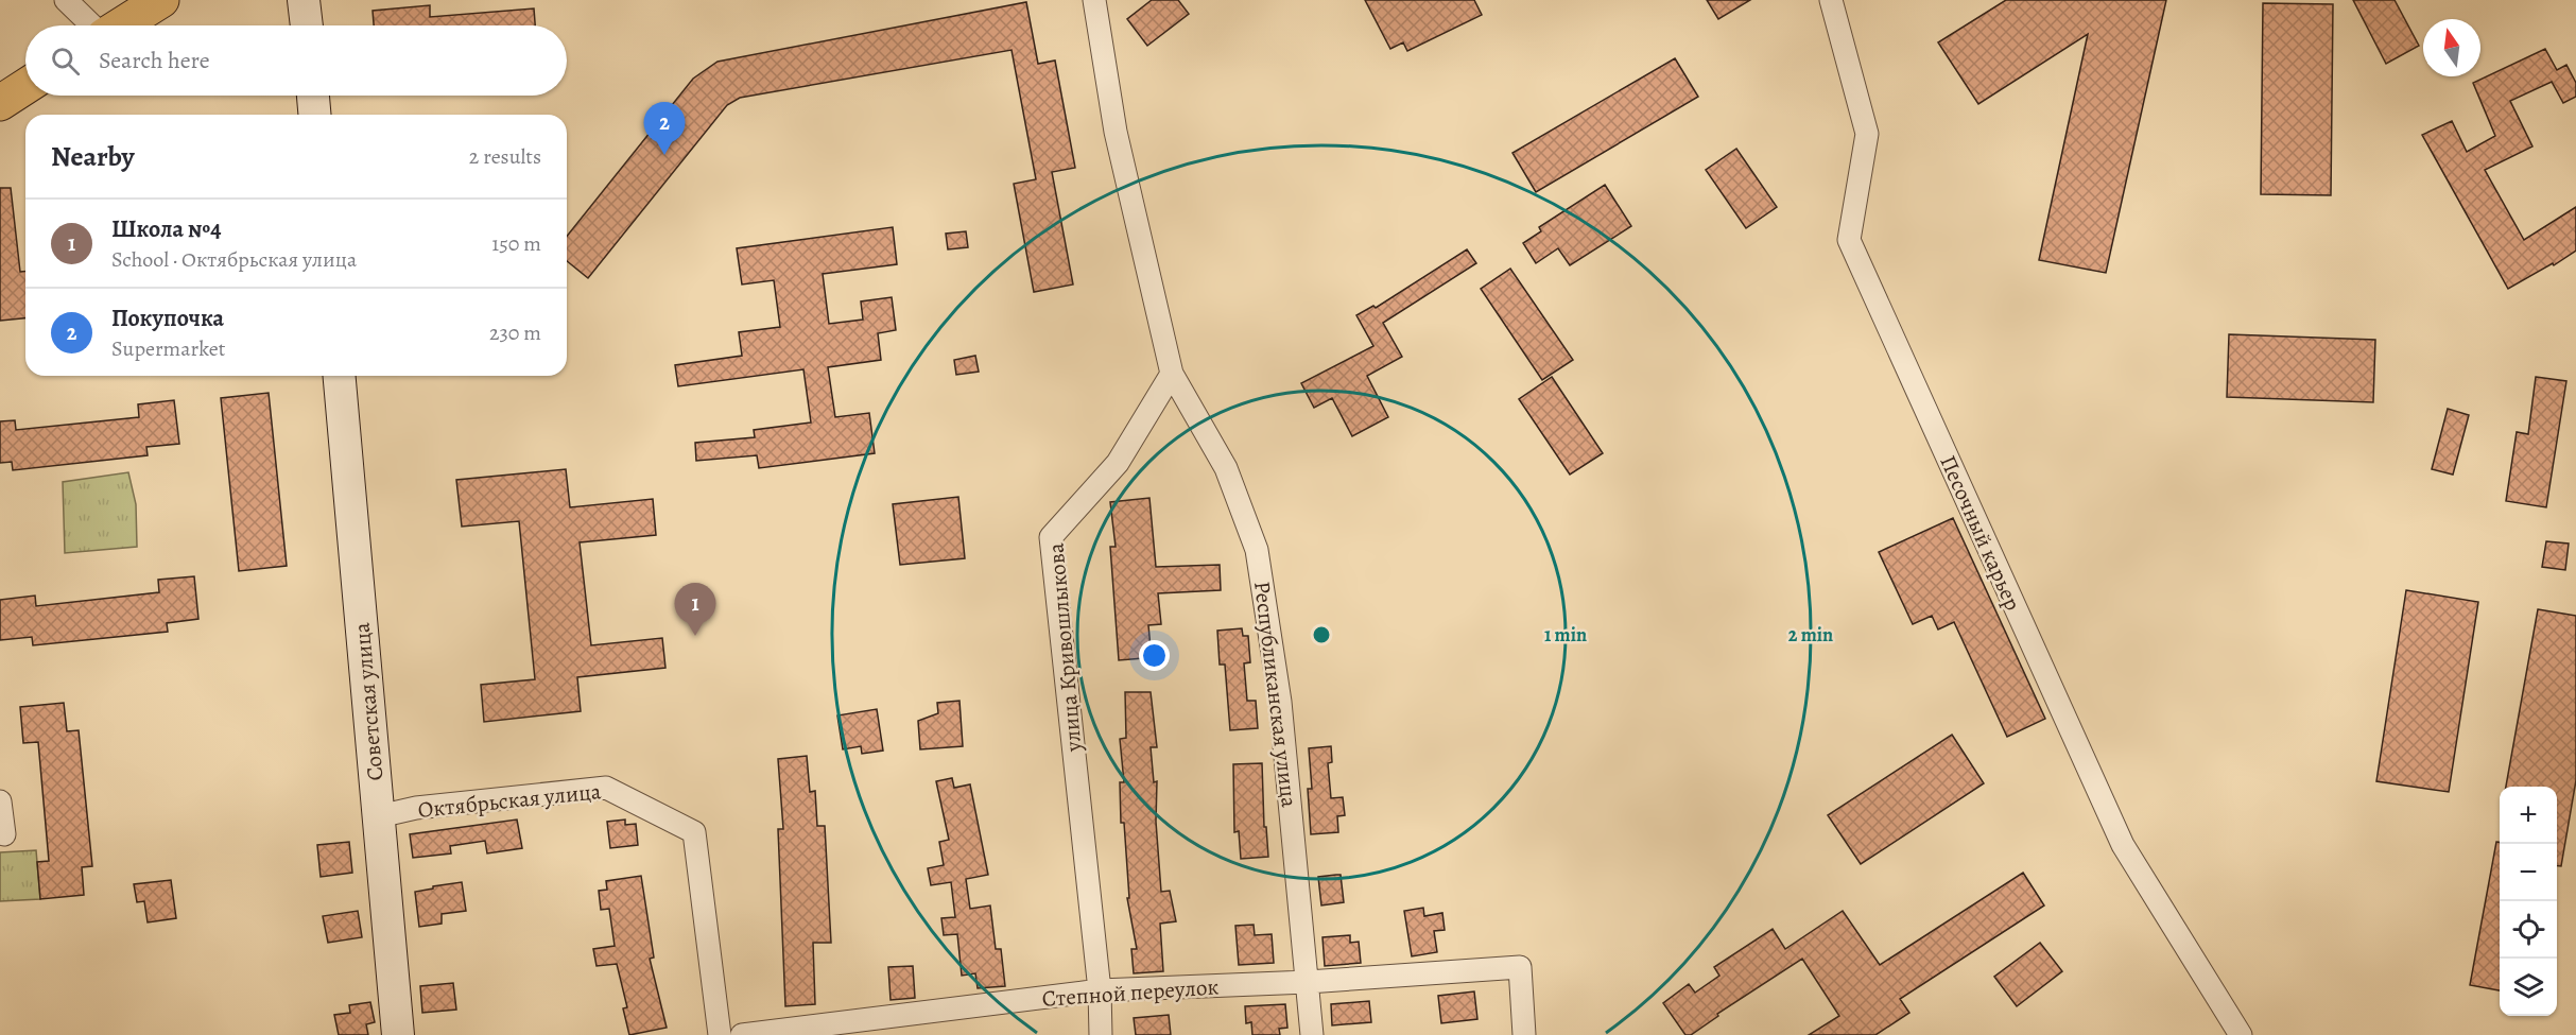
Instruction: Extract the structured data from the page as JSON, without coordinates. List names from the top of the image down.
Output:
{
  "streets": {
    "main road": ["Советская улица"],
    "street": [
      "Песочный карьер",
      "улица Кривошлыкова",
      "Республиканская улица",
      "Октябрьская улица",
      "Степной переулок"
    ]
  },
  "crossings": [
    ["улица Кривошлыкова", "Республиканская улица"],
    ["улица Кривошлыкова", "Степной переулок"],
    ["Республиканская улица", "Степной переулок"],
    ["Советская улица", "Октябрьская улица"]
  ],
  "north": "top",
  "page": {
    "search": "Search here",
    "pins": ["2", "1"],
    "heading": ["Nearby", "2 results"],
    "list": [
      {
        "mark": "1",
        "name": "Школа №4",
        "note": "School · Октябрьская улица",
        "value": "150 m"
      },
      {
        "mark": "2",
        "name": "Покупочка",
        "note": "Supermarket",
        "value": "230 m"
      }
    ],
    "map_buttons": ["+", "−"]
  },
  "rings": ["1 min", "2 min"]
}
